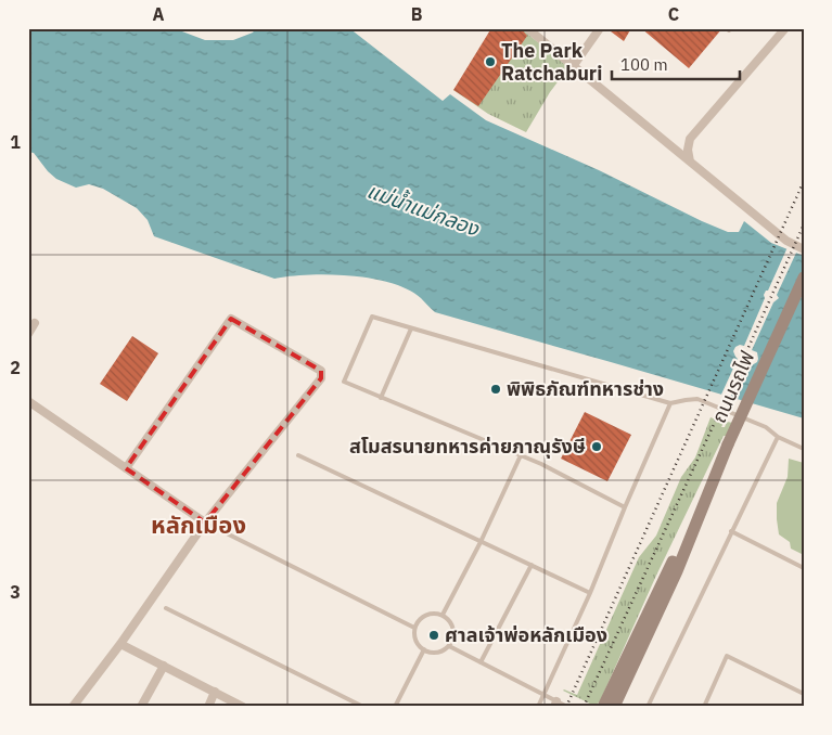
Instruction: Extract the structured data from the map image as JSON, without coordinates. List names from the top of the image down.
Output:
{
  "streets": {
    "main road": ["ถนนรถไฟ"]
  },
  "districts": ["หลักเมือง"],
  "water": ["แม่น้ำแม่กลอง"],
  "places": [
    "The Park Ratchaburi",
    "พิพิธภัณฑ์ทหารช่าง",
    "สโมสรนายทหารค่ายภาณุรังษี",
    "ศาลเจ้าพ่อหลักเมือง"
  ],
  "scale_bar": "100 m",
  "grid": {
    "columns": ["A", "B", "C"],
    "rows": ["1", "2", "3"]
  }
}
